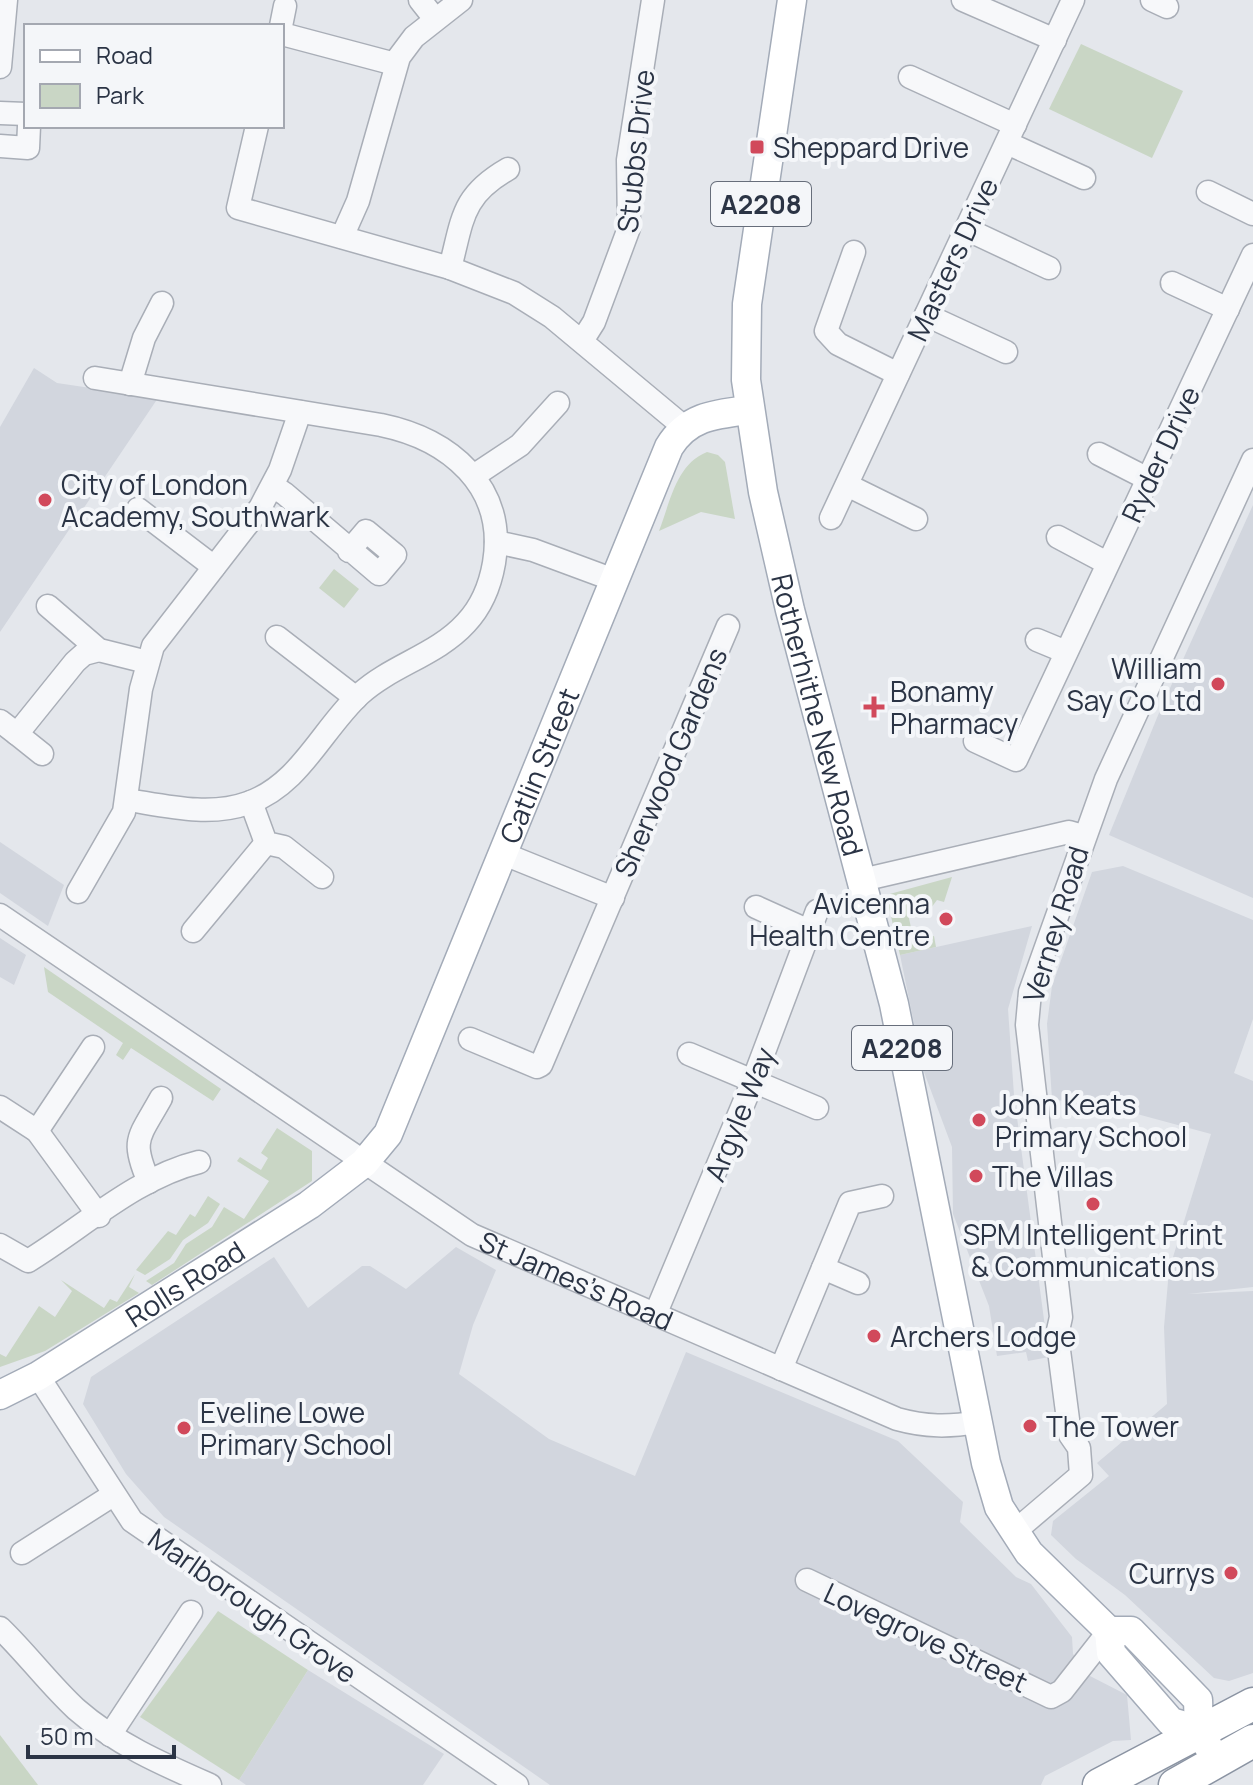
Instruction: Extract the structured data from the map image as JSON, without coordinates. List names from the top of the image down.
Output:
{
  "streets": {
    "main road": [
      "A2208",
      "Rotherhithe New Road",
      "Catlin Street",
      "Rolls Road"
    ],
    "street": [
      "Stubbs Drive",
      "Masters Drive",
      "Ryder Drive",
      "Sherwood Gardens",
      "Verney Road",
      "Argyle Way",
      "St James's Road",
      "Marlborough Grove",
      "Lovegrove Street"
    ]
  },
  "crossings": [
    ["A2208", "Rotherhithe New Road"],
    ["A2208", "Verney Road"],
    ["A2208", "St James's Road"],
    ["A2208", "Lovegrove Street"],
    ["Rotherhithe New Road", "St James's Road"],
    ["Sherwood Gardens", "Catlin Street"],
    ["Catlin Street", "St James's Road"],
    ["Catlin Street", "Rolls Road"],
    ["Argyle Way", "St James's Road"],
    ["St James's Road", "Rolls Road"],
    ["Rolls Road", "Marlborough Grove"]
  ],
  "places": {
    "transit": ["Sheppard Drive"],
    "other": [
      "City of London Academy, Southwark",
      "William Say Co Ltd",
      "Avicenna Health Centre",
      "John Keats Primary School",
      "The Villas",
      "SPM Intelligent Print & Communications",
      "Archers Lodge",
      "The Tower",
      "Eveline Lowe Primary School",
      "Currys"
    ],
    "health": ["Bonamy Pharmacy"]
  },
  "legend": ["Road", "Park"],
  "scale_bar": "50 m"
}
